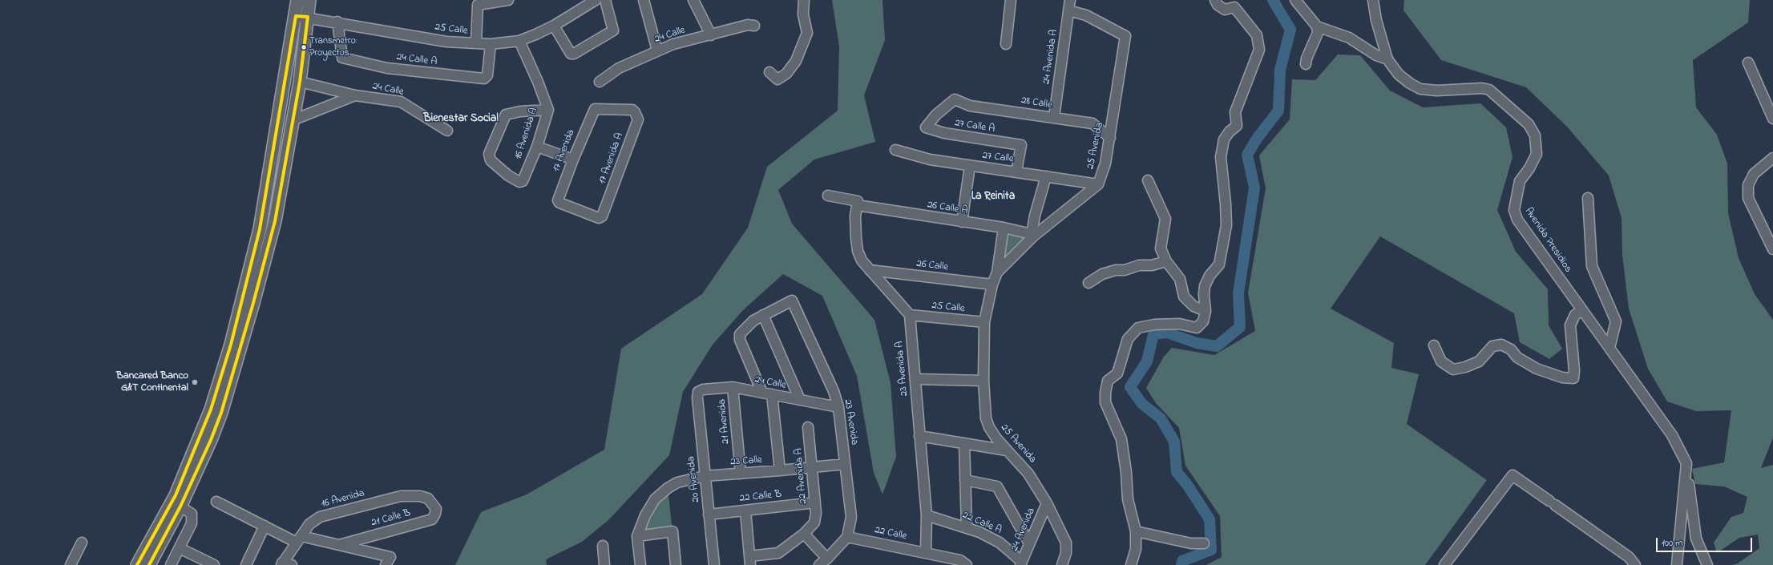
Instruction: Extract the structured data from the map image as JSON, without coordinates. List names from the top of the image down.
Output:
{
  "streets": {
    "street": [
      "25 Calle",
      "24 Calle",
      "24 Avenida A",
      "24 Calle A",
      "28 Calle",
      "27 Calle A",
      "16 Avenida A",
      "25 Avenida",
      "17 Avenida",
      "27 Calle",
      "17 Avenida A",
      "26 Calle A",
      "Avenida Presidios",
      "26 Calle",
      "23 Avenida A",
      "21 Avenida",
      "23 Avenida",
      "23 Calle",
      "22 Avenida A",
      "20 Avenida",
      "22 Calle B",
      "16 Avenida",
      "21 Calle B",
      "22 Calle A",
      "24 Avenida",
      "22 Calle"
    ]
  },
  "crossings": [
    ["25 Calle", "24 Calle A"],
    ["25 Calle", "16 Avenida A"],
    ["25 Calle", "25 Avenida"],
    ["25 Calle", "23 Avenida A"],
    ["24 Calle", "21 Avenida"],
    ["24 Calle", "23 Avenida"],
    ["24 Calle", "20 Avenida"],
    ["24 Avenida A", "28 Calle"],
    ["24 Avenida A", "25 Avenida"],
    ["28 Calle", "27 Calle A"],
    ["28 Calle", "25 Avenida"],
    ["27 Calle A", "27 Calle"],
    ["25 Avenida", "27 Calle"],
    ["25 Avenida", "26 Calle A"],
    ["25 Avenida", "26 Calle"],
    ["25 Avenida", "24 Avenida"],
    ["17 Avenida", "17 Avenida A"],
    ["23 Avenida A", "22 Calle A"],
    ["23 Avenida A", "22 Calle"],
    ["21 Avenida", "23 Calle"],
    ["23 Avenida", "23 Calle"],
    ["23 Avenida", "22 Calle"],
    ["23 Calle", "22 Avenida A"],
    ["23 Calle", "20 Avenida"],
    ["22 Avenida A", "22 Calle B"],
    ["20 Avenida", "22 Calle B"],
    ["16 Avenida", "21 Calle B"],
    ["22 Calle A", "24 Avenida"]
  ],
  "districts": ["Bienestar Social", "La Reinita"],
  "places": ["Transmetro: Proyectos", "Bancared Banco G&T Continental"],
  "scale_bar": "100 m"
}
